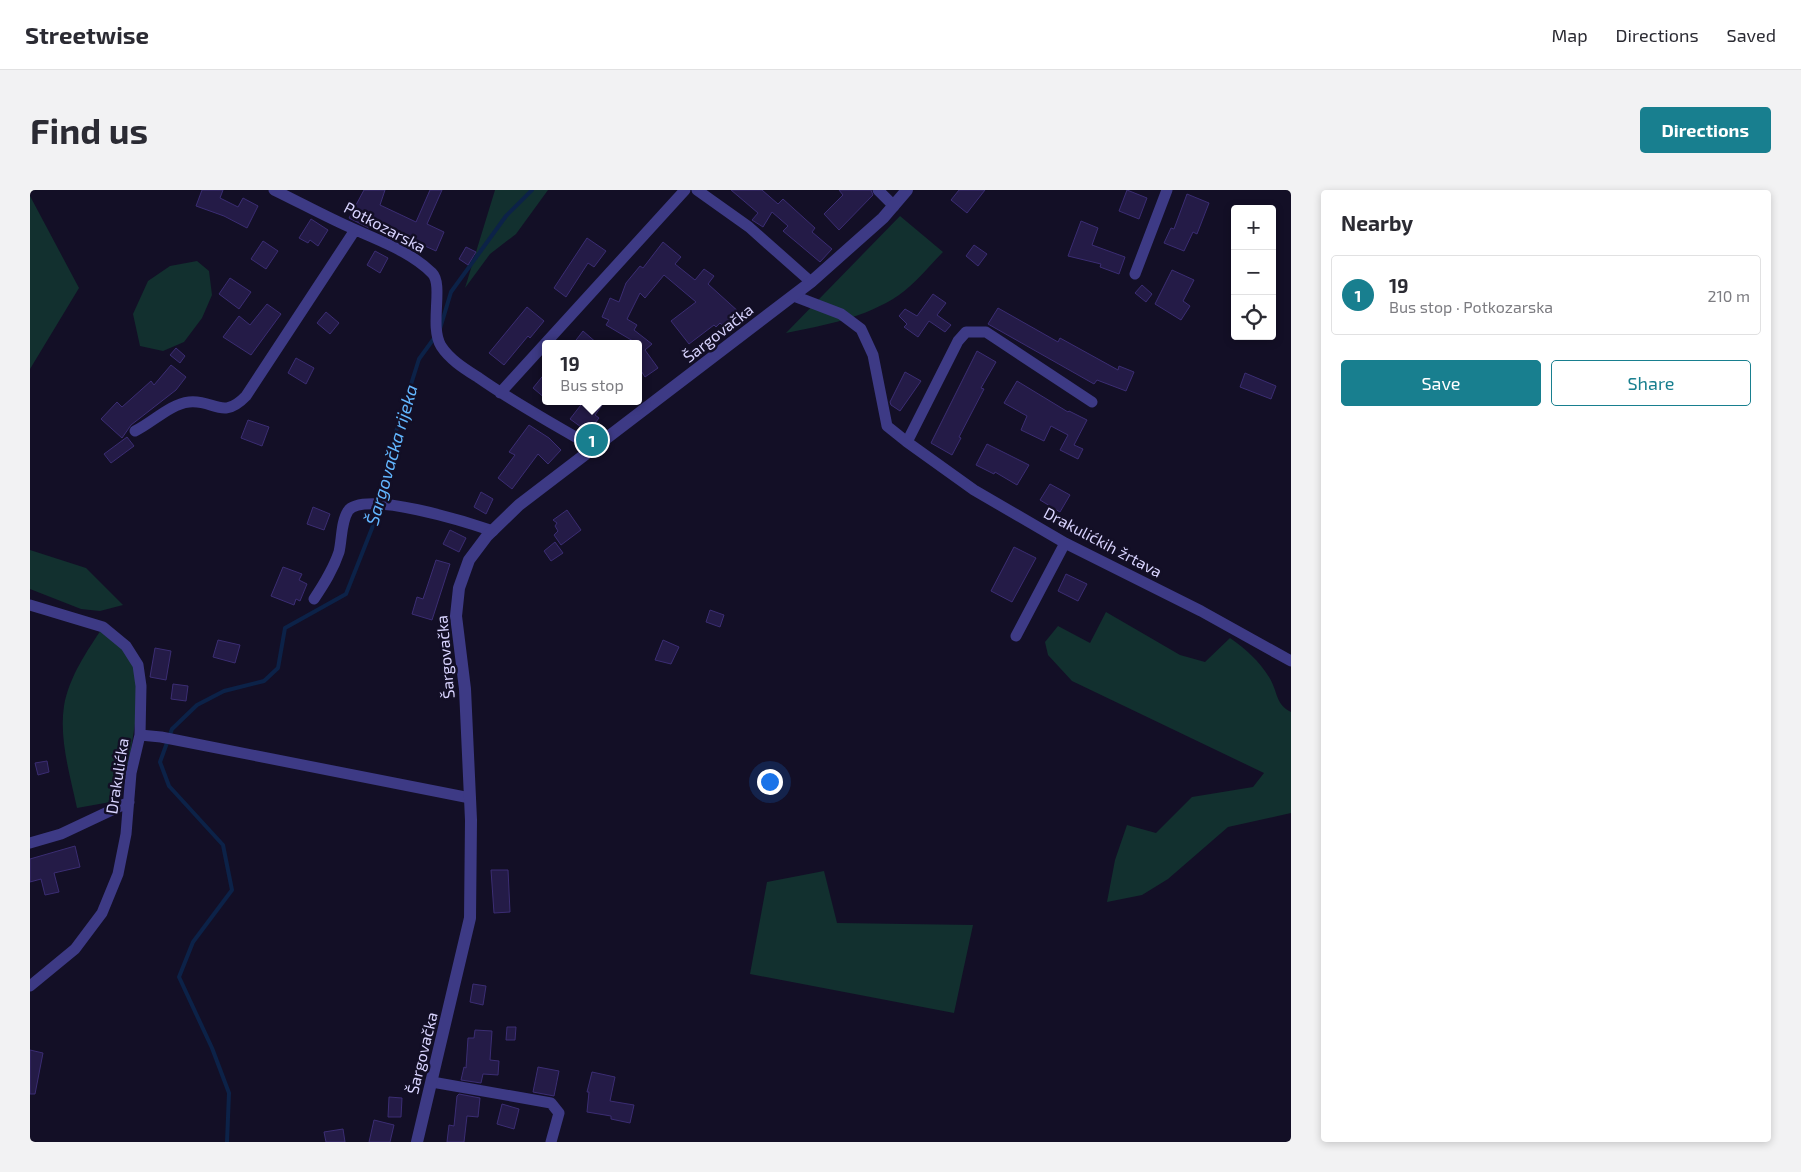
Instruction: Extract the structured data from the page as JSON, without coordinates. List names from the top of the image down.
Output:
{
  "streets": {
    "street": [
      "Potkozarska",
      "Šargovačka",
      "Drakulićkih žrtava",
      "Drakulićka"
    ]
  },
  "crossings": [
    ["Potkozarska", "Šargovačka"],
    ["Šargovačka", "Drakulićkih žrtava"]
  ],
  "water": ["Šargovačka rijeka"],
  "page": {
    "header": "Streetwise",
    "nav": ["Map", "Directions", "Saved"],
    "buttons": [
      "Directions",
      ["Save", "Share"]
    ],
    "title": "Find us",
    "heading": "Nearby",
    "map_buttons": ["+", "−"],
    "list": [
      {
        "mark": "1",
        "name": "19",
        "note": "Bus stop · Potkozarska",
        "value": "210 m"
      }
    ],
    "popup": ["19", "Bus stop"],
    "pins": "1"
  }
}
